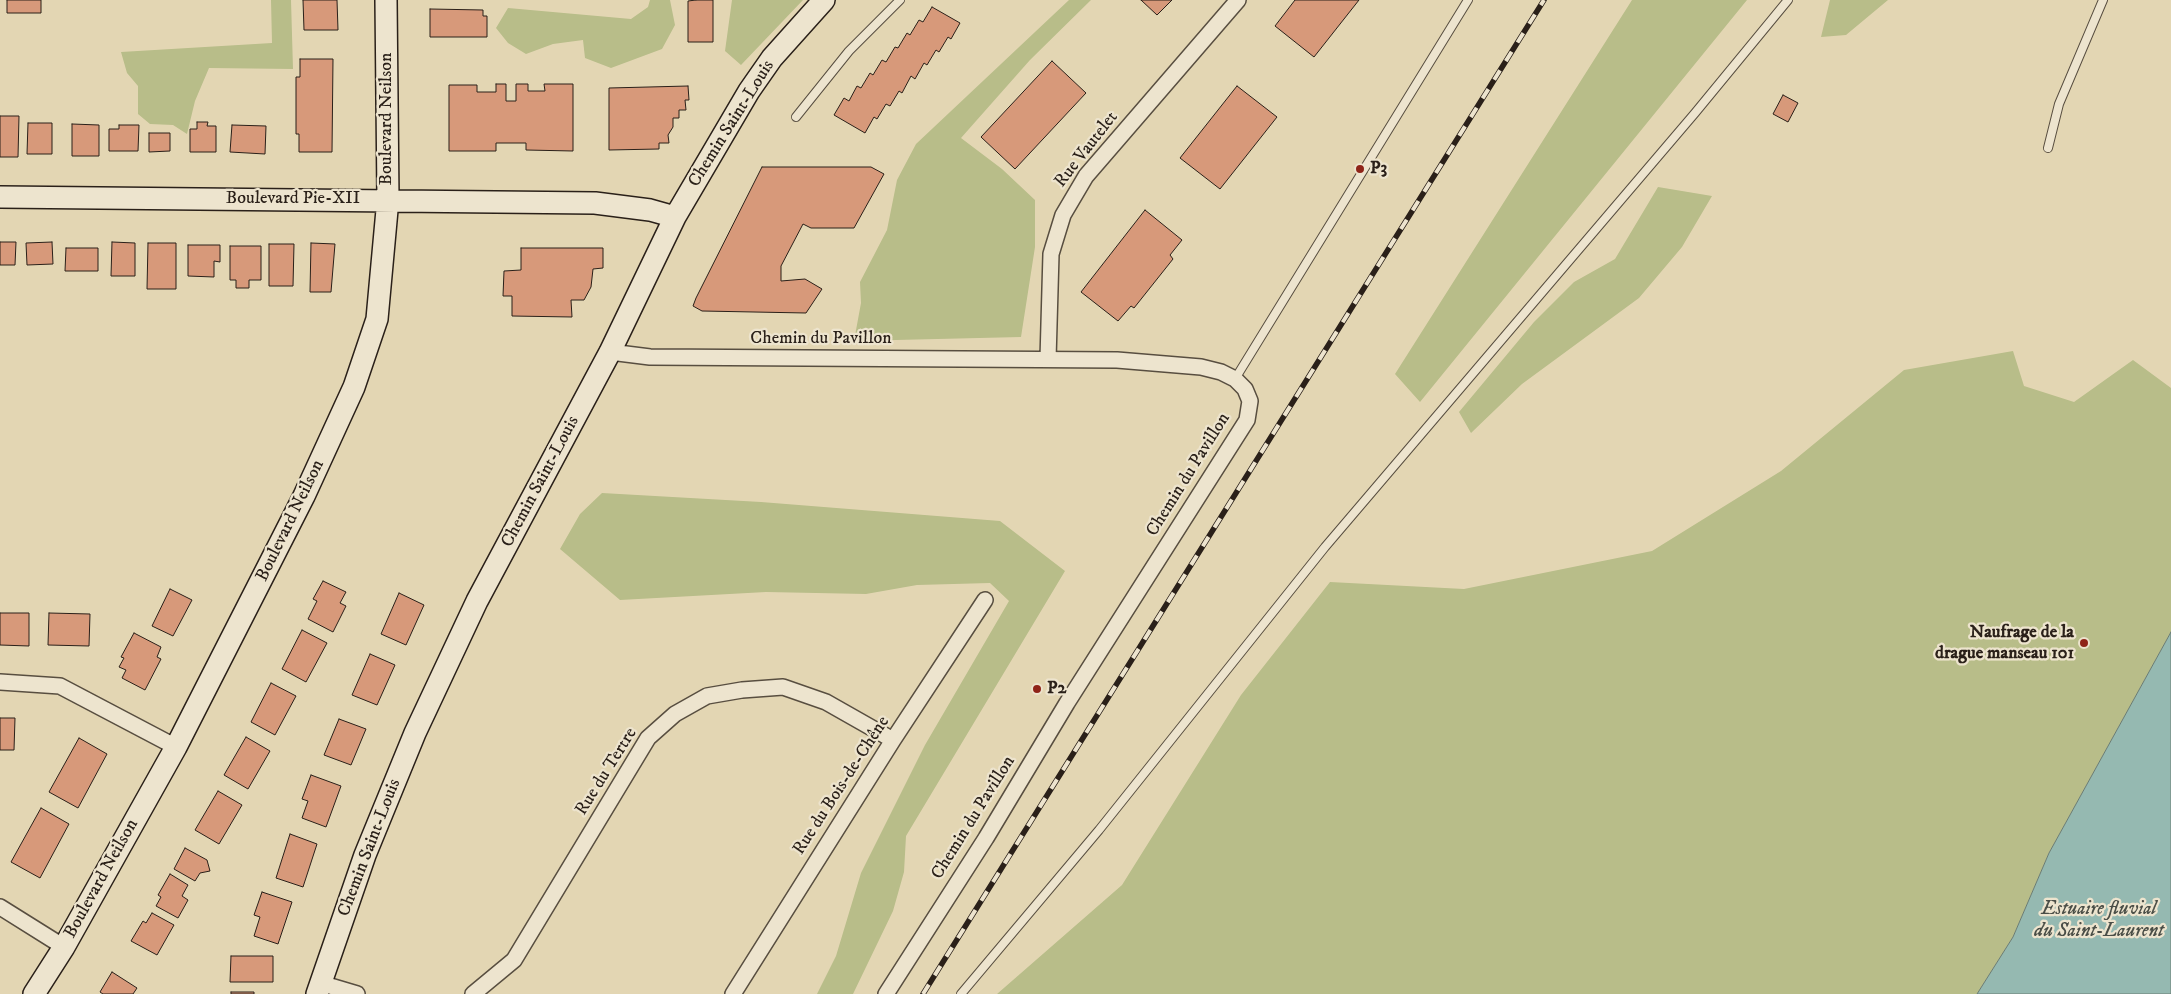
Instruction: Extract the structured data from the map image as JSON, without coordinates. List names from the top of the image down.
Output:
{
  "streets": {
    "street": [
      "Boulevard Neilson",
      "Chemin Saint-Louis",
      "Rue Vautelet",
      "Boulevard Pie-XII",
      "Chemin du Pavillon",
      "Rue du Tertre",
      "Rue du Bois-de-Chêne"
    ]
  },
  "crossings": [
    ["Boulevard Neilson", "Boulevard Pie-XII"],
    ["Chemin Saint-Louis", "Boulevard Pie-XII"],
    ["Chemin Saint-Louis", "Chemin du Pavillon"],
    ["Rue Vautelet", "Chemin du Pavillon"],
    ["Rue du Tertre", "Rue du Bois-de-Chêne"]
  ],
  "water": ["Estuaire fluvial du Saint-Laurent"],
  "places": ["P3", "Naufrage de la drague manseau 101", "P2"]
}
